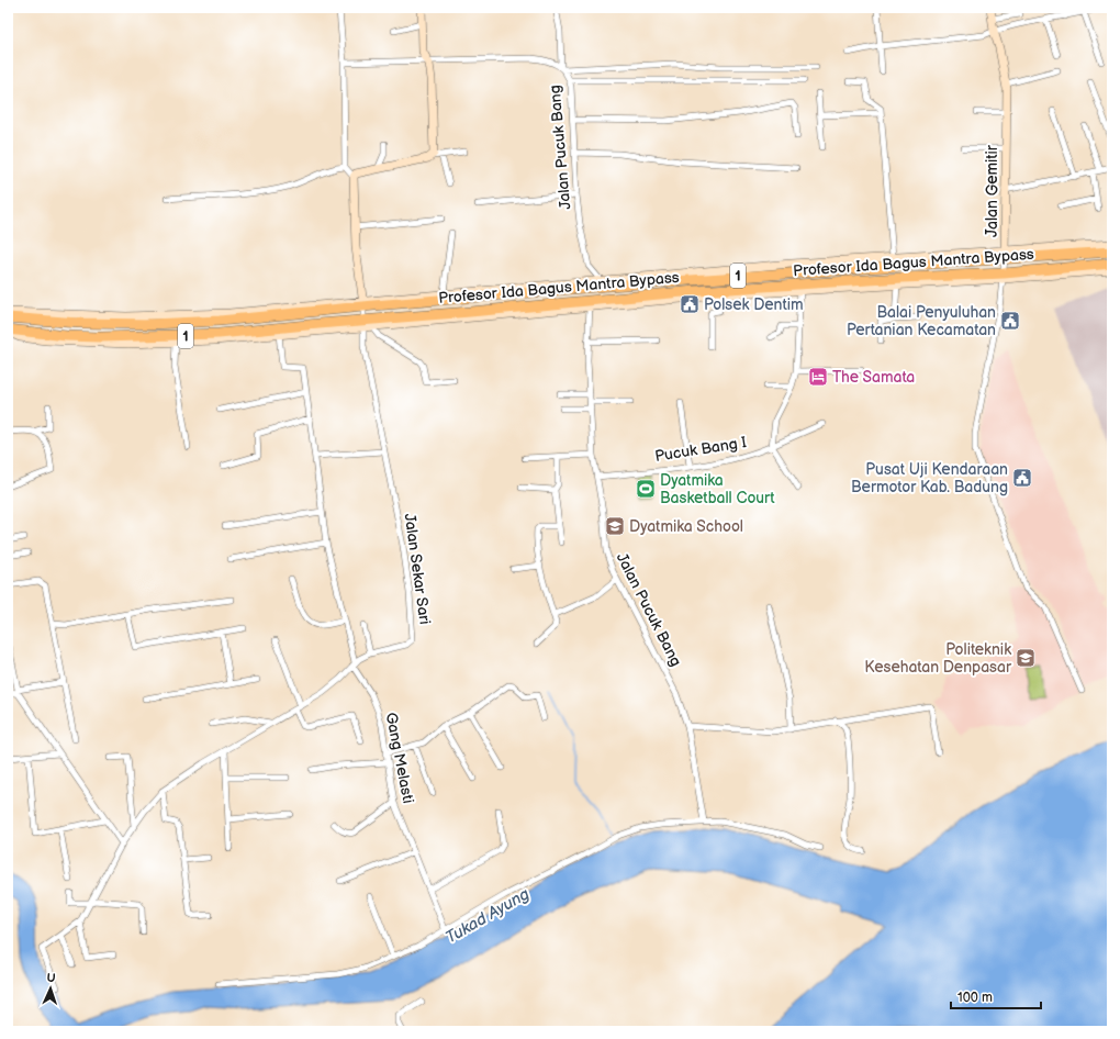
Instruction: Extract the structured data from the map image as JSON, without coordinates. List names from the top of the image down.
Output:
{
  "streets": {
    "highway": ["Profesor Ida Bagus Mantra Bypass", "1"],
    "street": [
      "Jalan Pucuk Bang",
      "Jalan Gemitir",
      "Pucuk Bang I",
      "Jalan Sekar Sari",
      "Gang Melasti"
    ]
  },
  "crossings": [
    ["Jalan Pucuk Bang", "Profesor Ida Bagus Mantra Bypass"],
    ["Jalan Pucuk Bang", "Pucuk Bang I"],
    ["Jalan Gemitir", "Profesor Ida Bagus Mantra Bypass"],
    ["Profesor Ida Bagus Mantra Bypass", "Jalan Sekar Sari"],
    ["Jalan Sekar Sari", "Gang Melasti"]
  ],
  "water": ["Tukad Ayung"],
  "places": {
    "public building": ["Polsek Dentim", "Balai Penyuluhan Pertanian Kecamatan", "Pusat Uji Kendaraan Bermotor Kab. Badung"],
    "hotel": ["The Samata"],
    "sports": ["Dyatmika Basketball Court"],
    "school or university": ["Dyatmika School", "Politeknik Kesehatan Denpasar"]
  },
  "scale_bar": "100 m",
  "north": "top"
}
